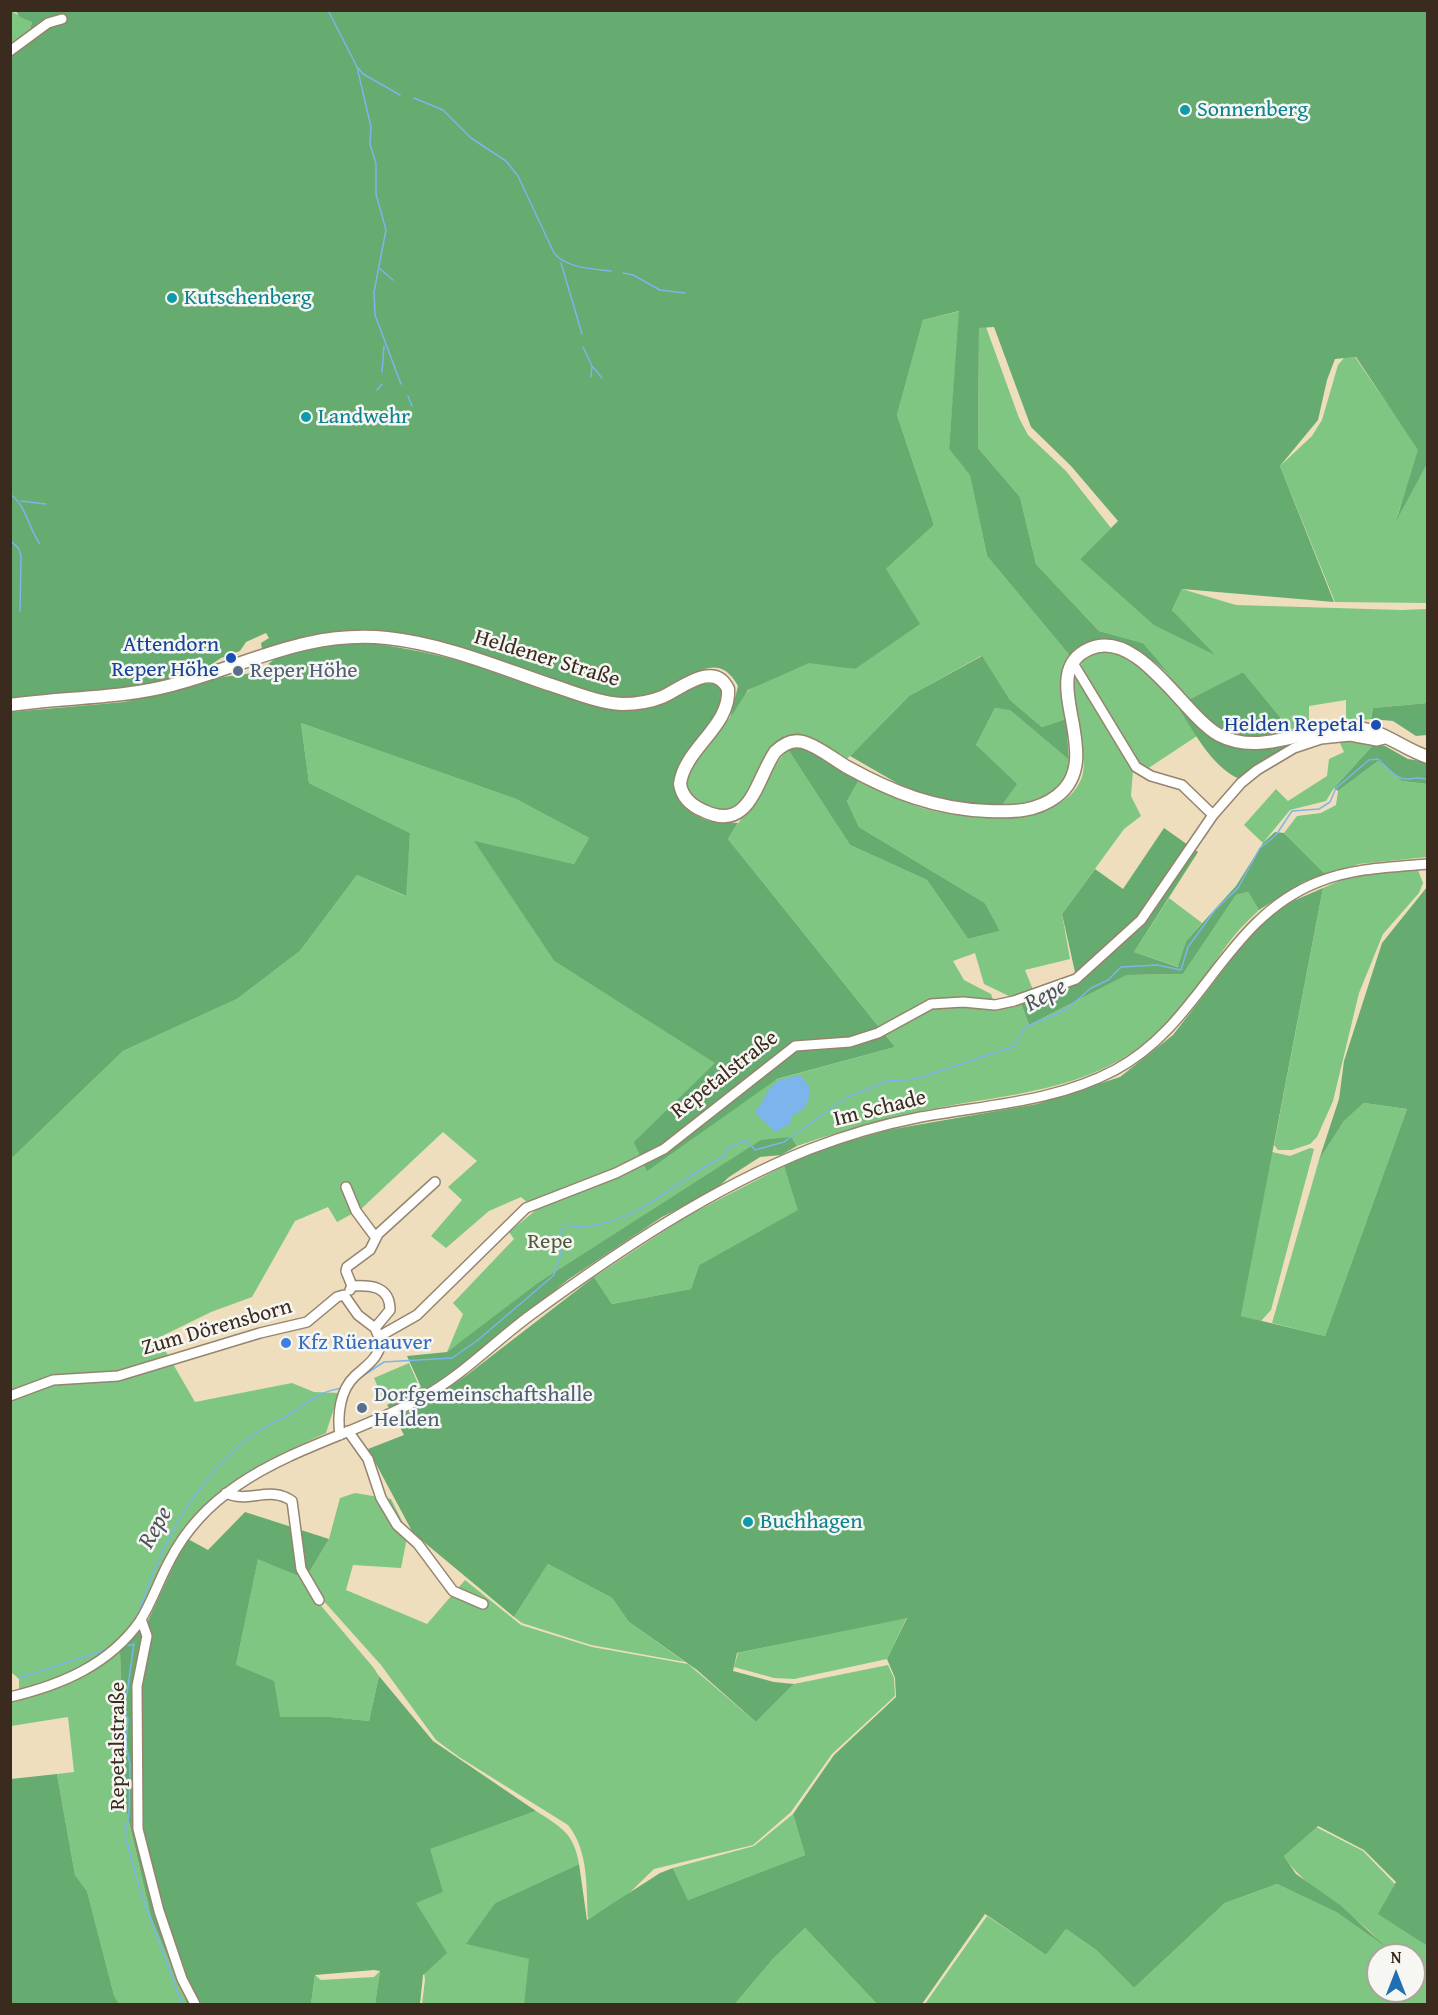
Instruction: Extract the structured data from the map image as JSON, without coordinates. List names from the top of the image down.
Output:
{
  "streets": {
    "main road": ["Heldener Straße", "Repetalstraße"],
    "street": ["Im Schade", "Zum Dörensborn"]
  },
  "water": ["Repe"],
  "parks": ["Repe"],
  "places": [
    "Sonnenberg",
    "Kutschenberg",
    "Landwehr",
    "Attendorn Reper Höhe",
    "Reper Höhe",
    "Helden Repetal",
    "Kfz Rüenauver",
    "Dorfgemeinschaftshalle Helden",
    "Buchhagen"
  ],
  "north": "top"
}
